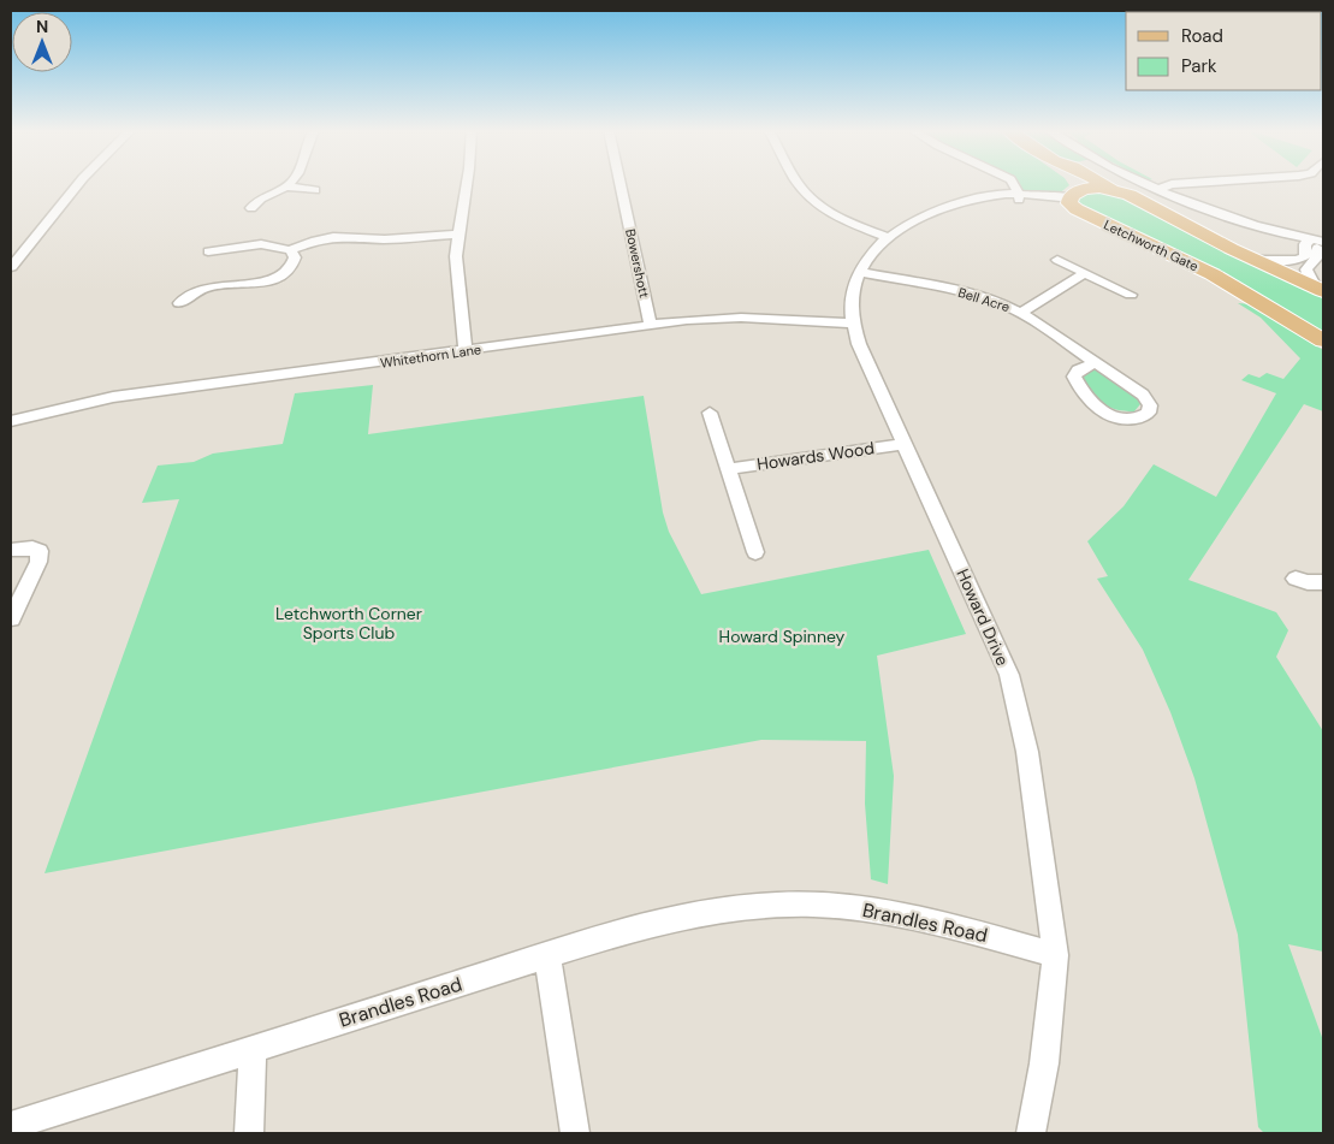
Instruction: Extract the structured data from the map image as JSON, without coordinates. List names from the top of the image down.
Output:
{
  "streets": {
    "main road": ["Letchworth Gate"],
    "street": [
      "Bowershott",
      "Bell Acre",
      "Whitethorn Lane",
      "Howards Wood",
      "Howard Drive",
      "Brandles Road"
    ]
  },
  "crossings": [
    ["Letchworth Gate", "Howard Drive"],
    ["Bowershott", "Whitethorn Lane"],
    ["Bell Acre", "Howard Drive"],
    ["Whitethorn Lane", "Howard Drive"],
    ["Howards Wood", "Howard Drive"],
    ["Howard Drive", "Brandles Road"]
  ],
  "parks": ["Letchworth Corner Sports Club", "Howard Spinney"],
  "legend": ["Road", "Park"],
  "north": "top"
}
